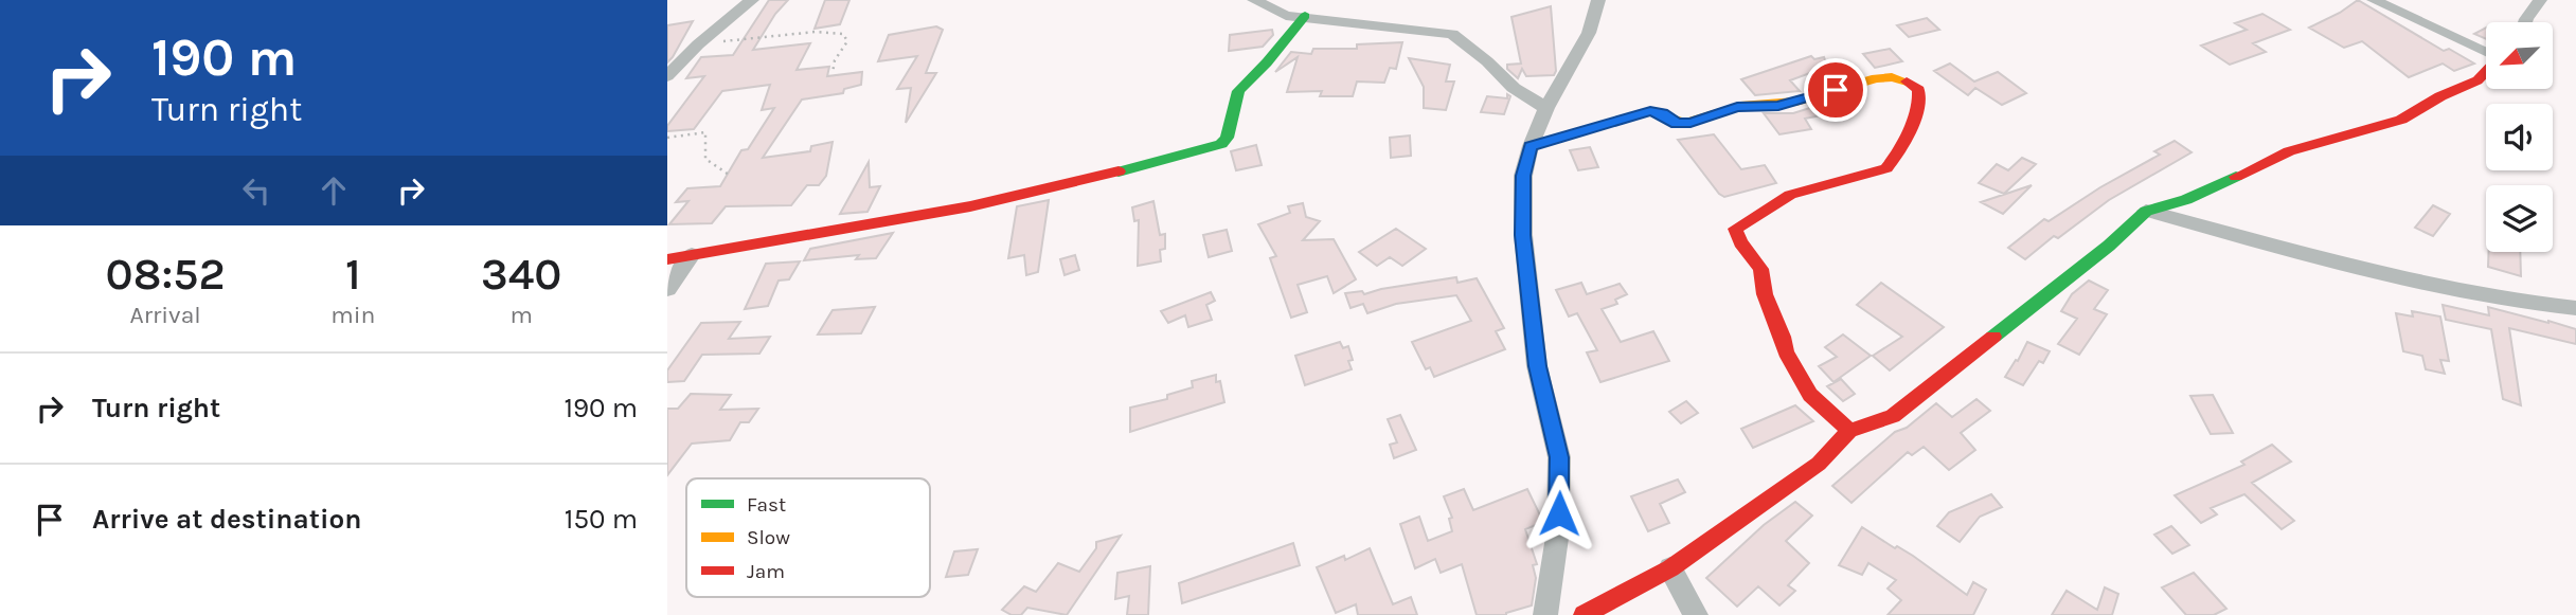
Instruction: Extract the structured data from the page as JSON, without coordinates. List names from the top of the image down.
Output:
{
  "legend": ["Fast", "Slow", "Jam"],
  "north": "bottom left",
  "page": {
    "turn": ["190 m", "Turn right"],
    "eta": [
      "08:52",
      "Arrival",
      "1",
      "min",
      "340",
      "m"
    ],
    "list": [
      {
        "name": "Turn right",
        "value": "190 m"
      },
      {
        "name": "Arrive at destination",
        "value": "150 m"
      }
    ]
  }
}
